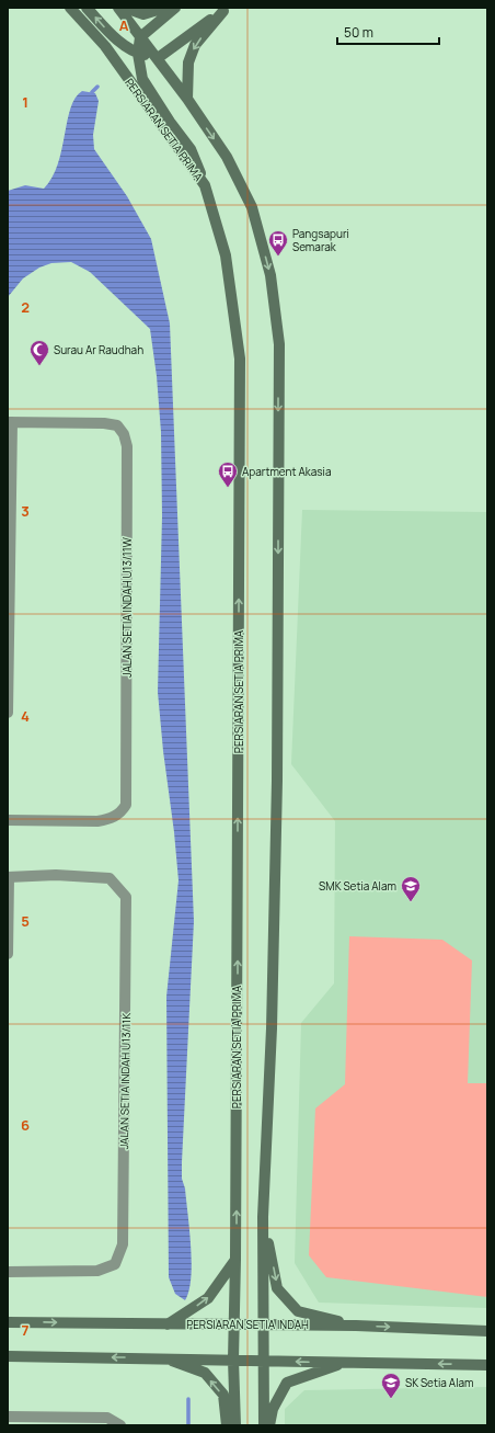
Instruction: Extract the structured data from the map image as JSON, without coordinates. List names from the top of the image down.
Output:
{
  "streets": {
    "street": [
      "PERSIARAN SETIA PRIMA",
      "JALAN SETIA INDAH U13/11W",
      "JALAN SETIA INDAH U13/11K",
      "PERSIARAN SETIA INDAH"
    ]
  },
  "crossings": [
    ["PERSIARAN SETIA PRIMA", "PERSIARAN SETIA INDAH"]
  ],
  "places": {
    "bus stop": ["Pangsapuri Semarak", "Apartment Akasia"],
    "mosque": ["Surau Ar Raudhah"],
    "school or university": ["SMK Setia Alam", "SK Setia Alam"]
  },
  "scale_bar": "50 m",
  "grid": {
    "columns": ["A"],
    "rows": [
      "1",
      "2",
      "3",
      "4",
      "5",
      "6",
      "7"
    ]
  }
}
